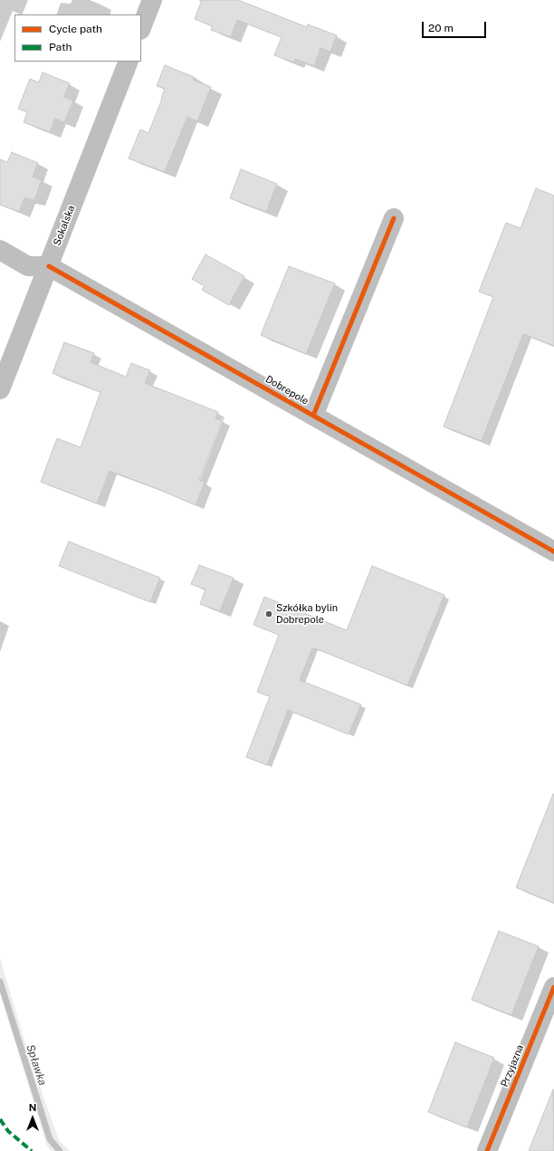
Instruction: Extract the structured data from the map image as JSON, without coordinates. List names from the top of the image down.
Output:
{
  "streets": {
    "street": ["Sokalska", "Dobrepole", "Przyjazna"]
  },
  "crossings": [
    ["Sokalska", "Dobrepole"]
  ],
  "water": ["Spławka"],
  "places": ["Szkółka bylin Dobrepole"],
  "legend": ["Cycle path", "Path"],
  "scale_bar": "20 m",
  "north": "top"
}
